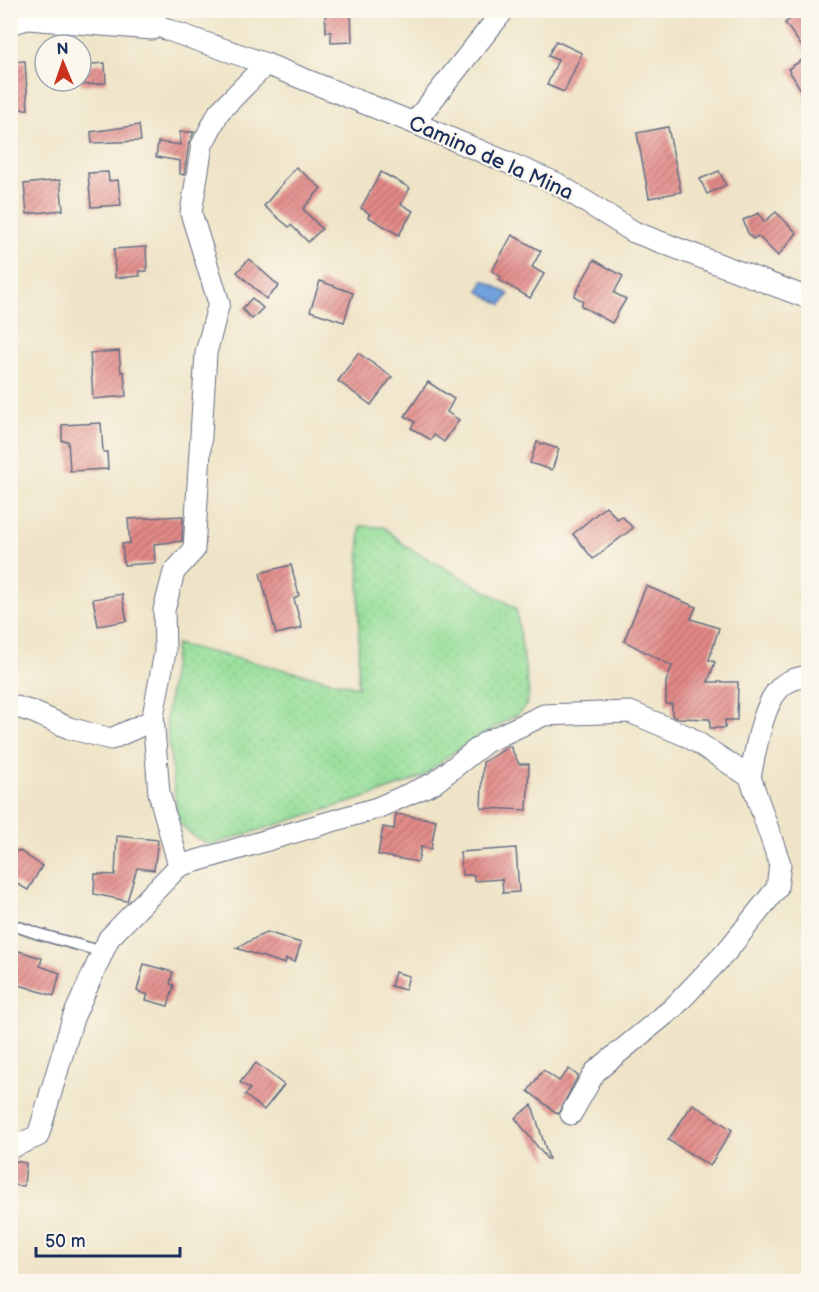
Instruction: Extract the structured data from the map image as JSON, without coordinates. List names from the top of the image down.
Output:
{
  "streets": {
    "street": ["Camino de la Mina"]
  },
  "scale_bar": "50 m",
  "north": "top"
}
